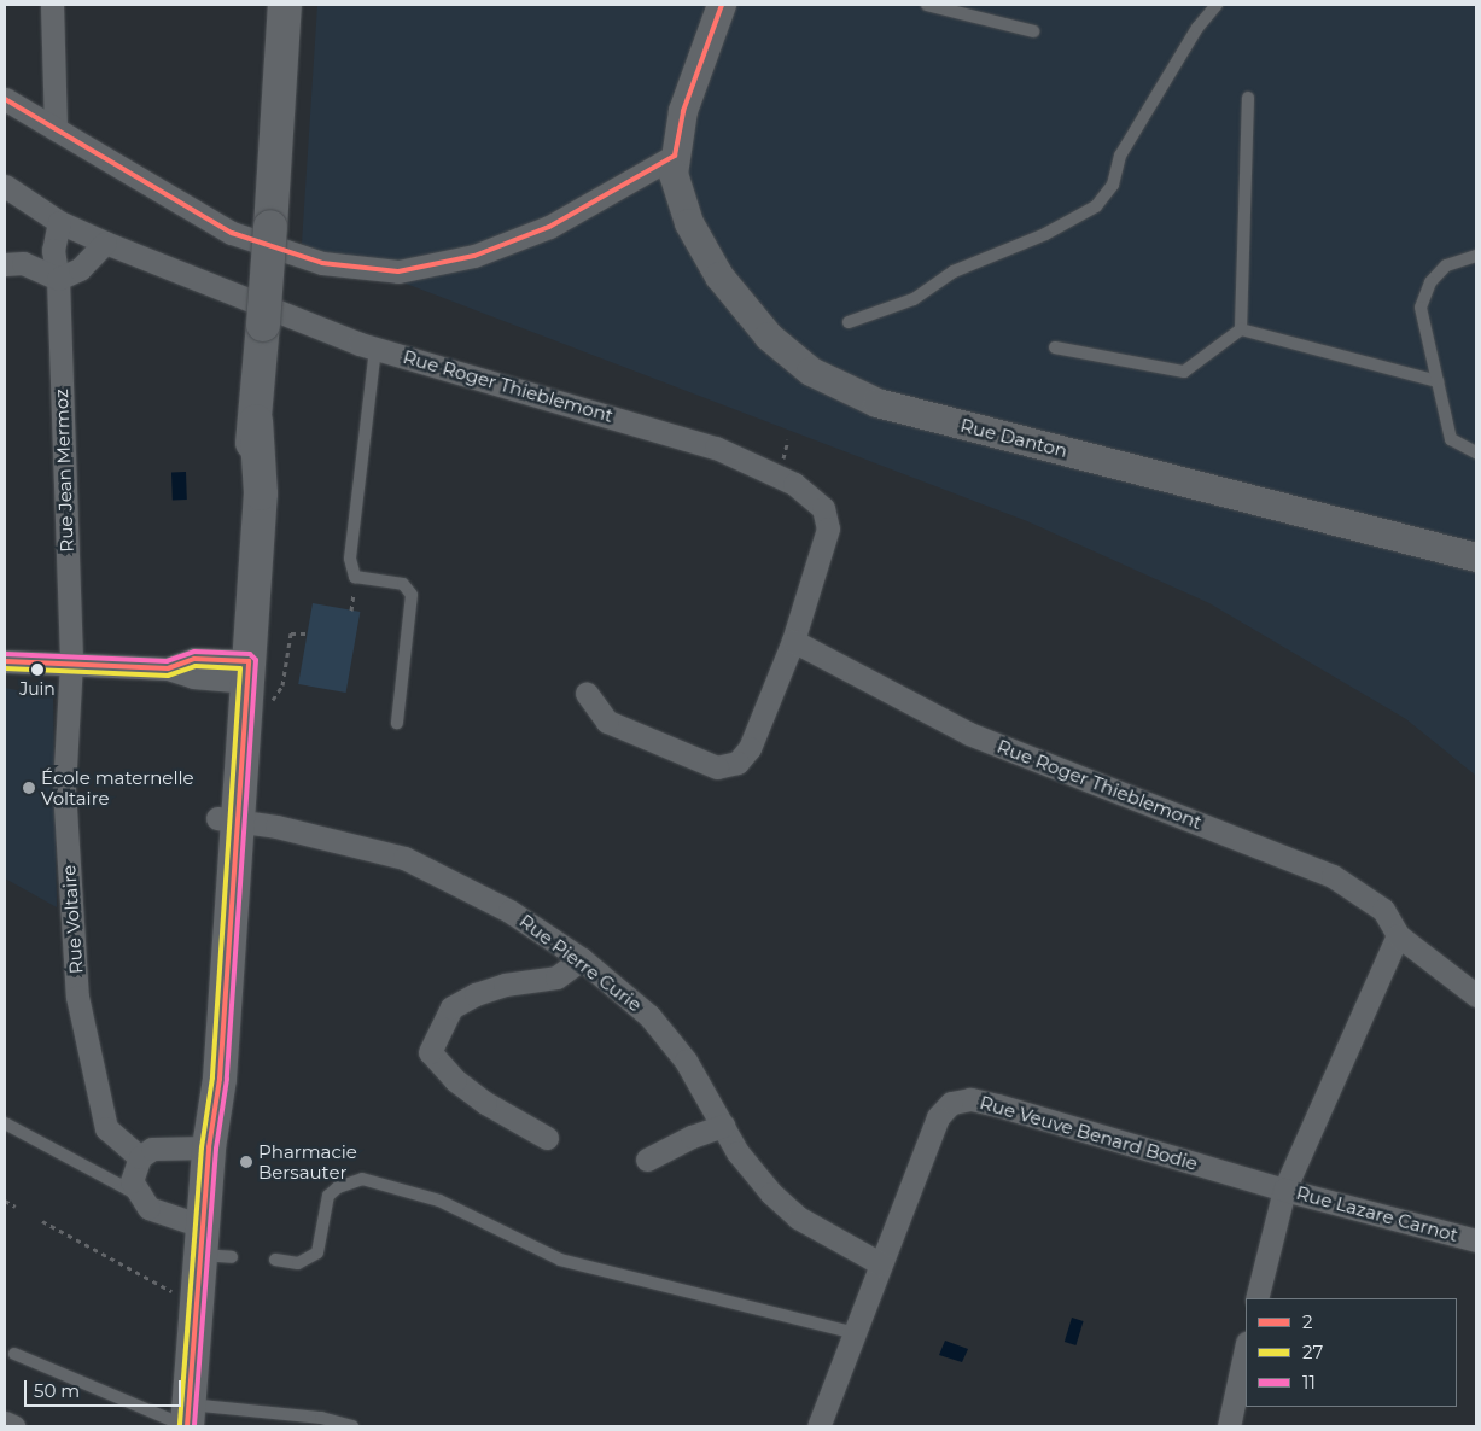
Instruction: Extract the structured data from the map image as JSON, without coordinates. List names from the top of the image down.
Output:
{
  "streets": {
    "street": [
      "Rue Roger Thieblemont",
      "Rue Danton",
      "Rue Jean Mermoz",
      "Rue Voltaire",
      "Rue Pierre Curie",
      "Rue Veuve Benard Bodie",
      "Rue Lazare Carnot"
    ]
  },
  "crossings": [
    ["Rue Roger Thieblemont", "Rue Jean Mermoz"],
    ["Rue Jean Mermoz", "Rue Voltaire"],
    ["Rue Pierre Curie", "Rue Veuve Benard Bodie"],
    ["Rue Veuve Benard Bodie", "Rue Lazare Carnot"]
  ],
  "places": ["Juin", "École maternelle Voltaire", "Pharmacie Bersauter"],
  "lines": ["transit line 2", "transit line 11", "transit line 27"],
  "legend": ["2", "27", "11"],
  "scale_bar": "50 m"
}
